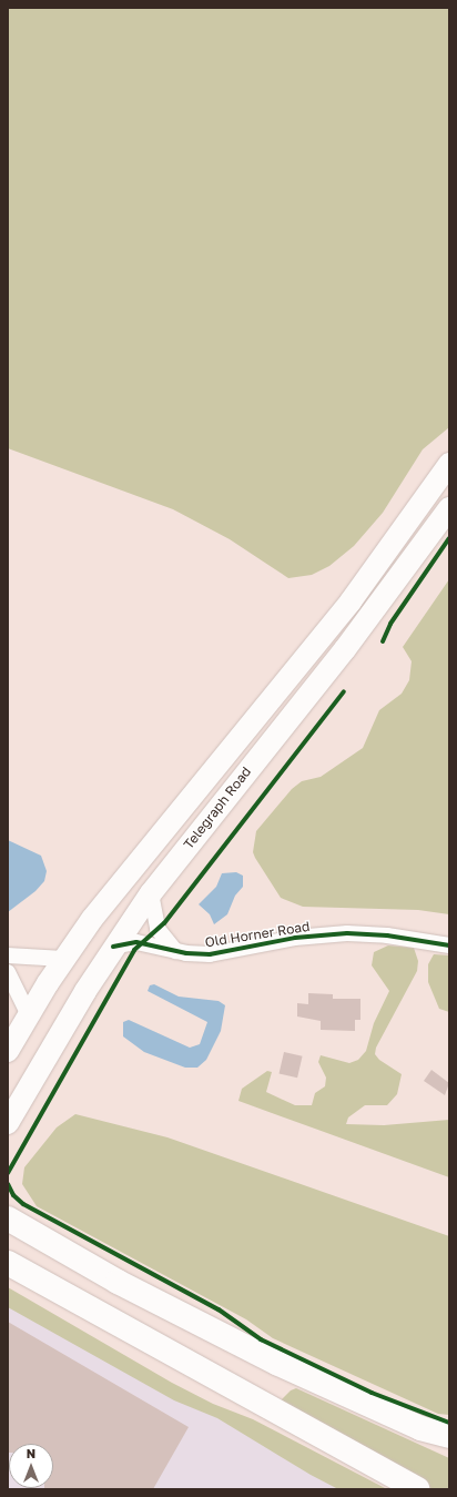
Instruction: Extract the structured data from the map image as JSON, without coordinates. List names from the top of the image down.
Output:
{
  "streets": {
    "main road": ["Telegraph Road"],
    "street": ["Old Horner Road"]
  },
  "crossings": [
    ["Telegraph Road", "Old Horner Road"]
  ],
  "north": "top"
}
